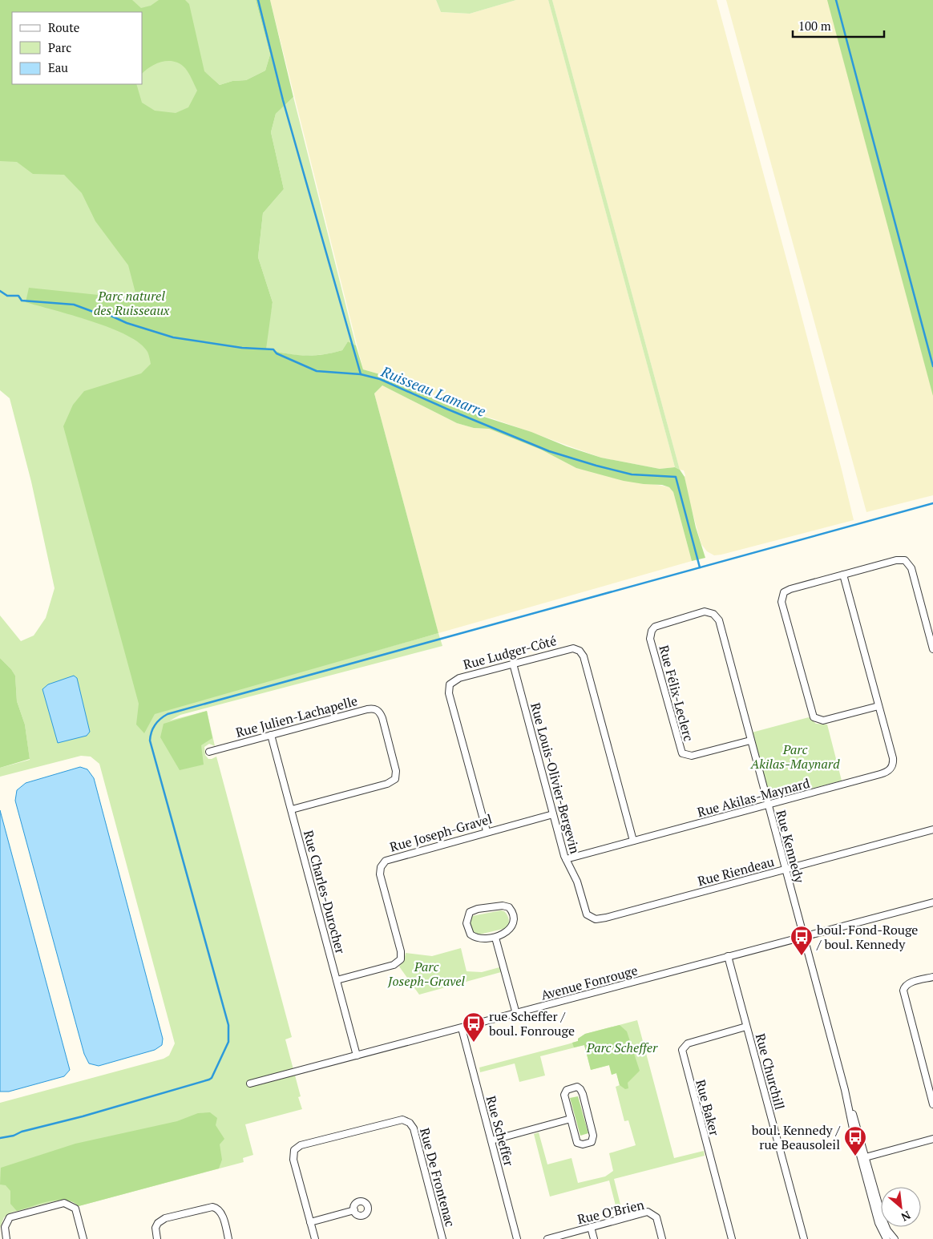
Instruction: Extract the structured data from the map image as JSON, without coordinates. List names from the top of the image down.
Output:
{
  "streets": {
    "street": [
      "Rue Ludger-Côté",
      "Rue Félix-Leclerc",
      "Rue Julien-Lachapelle",
      "Rue Louis-Olivier-Bergevin",
      "Rue Akilas-Maynard",
      "Rue Joseph-Gravel",
      "Rue Kennedy",
      "Rue Riendeau",
      "Rue Charles-Durocher",
      "Avenue Fonrouge",
      "Rue Churchill",
      "Rue Baker",
      "Rue Scheffer",
      "Rue De Frontenac",
      "Rue O'Brien"
    ]
  },
  "crossings": [
    ["Rue Ludger-Côté", "Rue Louis-Olivier-Bergevin"],
    ["Rue Ludger-Côté", "Rue Akilas-Maynard"],
    ["Rue Ludger-Côté", "Rue Joseph-Gravel"],
    ["Rue Félix-Leclerc", "Rue Kennedy"],
    ["Rue Julien-Lachapelle", "Rue Charles-Durocher"],
    ["Rue Louis-Olivier-Bergevin", "Rue Akilas-Maynard"],
    ["Rue Louis-Olivier-Bergevin", "Rue Joseph-Gravel"],
    ["Rue Louis-Olivier-Bergevin", "Rue Riendeau"],
    ["Rue Akilas-Maynard", "Rue Kennedy"],
    ["Rue Joseph-Gravel", "Rue Charles-Durocher"],
    ["Rue Kennedy", "Rue Riendeau"],
    ["Rue Kennedy", "Avenue Fonrouge"],
    ["Rue Charles-Durocher", "Avenue Fonrouge"],
    ["Avenue Fonrouge", "Rue Churchill"],
    ["Avenue Fonrouge", "Rue Scheffer"],
    ["Rue Churchill", "Rue Baker"]
  ],
  "water": ["Ruisseau Lamarre"],
  "parks": [
    "Parc naturel des Ruisseaux",
    "Parc Akilas-Maynard",
    "Parc Joseph-Gravel",
    "Parc Scheffer"
  ],
  "places": {
    "bus stop": ["boul. Fond-Rouge / boul. Kennedy", "rue Scheffer / boul. Fonrouge", "boul. Kennedy / rue Beausoleil"]
  },
  "legend": ["Route", "Parc", "Eau"],
  "scale_bar": "100 m",
  "north": "bottom right"
}
